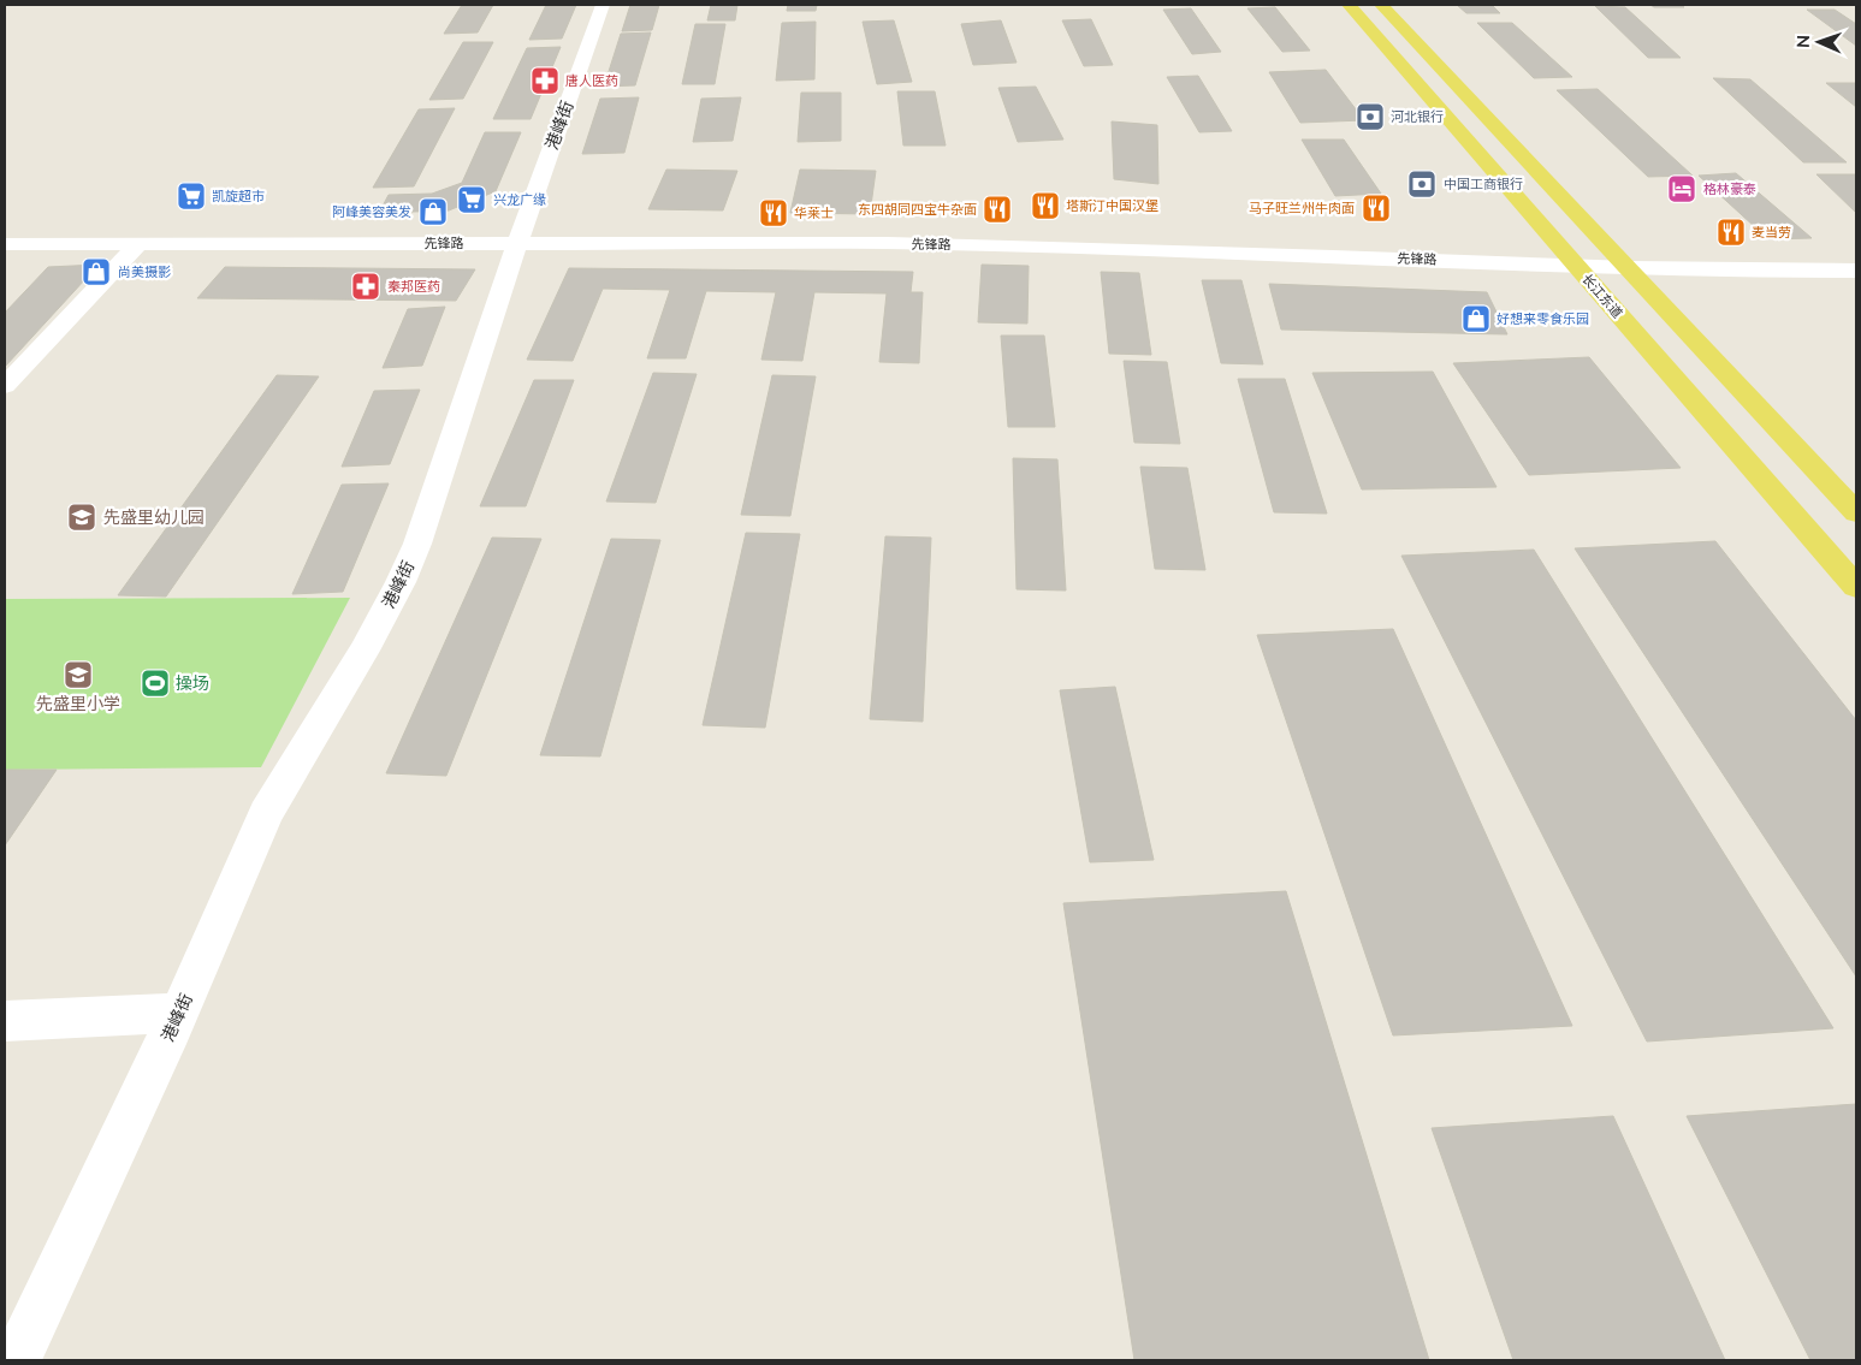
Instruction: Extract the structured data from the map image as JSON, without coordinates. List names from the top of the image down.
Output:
{
  "streets": {
    "main road": ["长江东道"],
    "street": ["港峰街", "先锋路"]
  },
  "crossings": [
    ["港峰街", "先锋路"],
    ["先锋路", "长江东道"]
  ],
  "places": {
    "pharmacy": ["唐人医药", "秦邦医药"],
    "bank": ["河北银行", "中国工商银行"],
    "hotel": ["格林豪泰"],
    "supermarket": ["凯旋超市", "兴龙广缘"],
    "restaurant": [
      "塔斯汀中国汉堡",
      "马子旺兰州牛肉面",
      "东四胡同四宝牛杂面",
      "华莱士",
      "麦当劳"
    ],
    "shop": ["阿峰美容美发", "尚美摄影", "好想来零食乐园"],
    "school or university": ["先盛里幼儿园", "先盛里小学"],
    "sports": ["操场"]
  },
  "north": "left"
}
